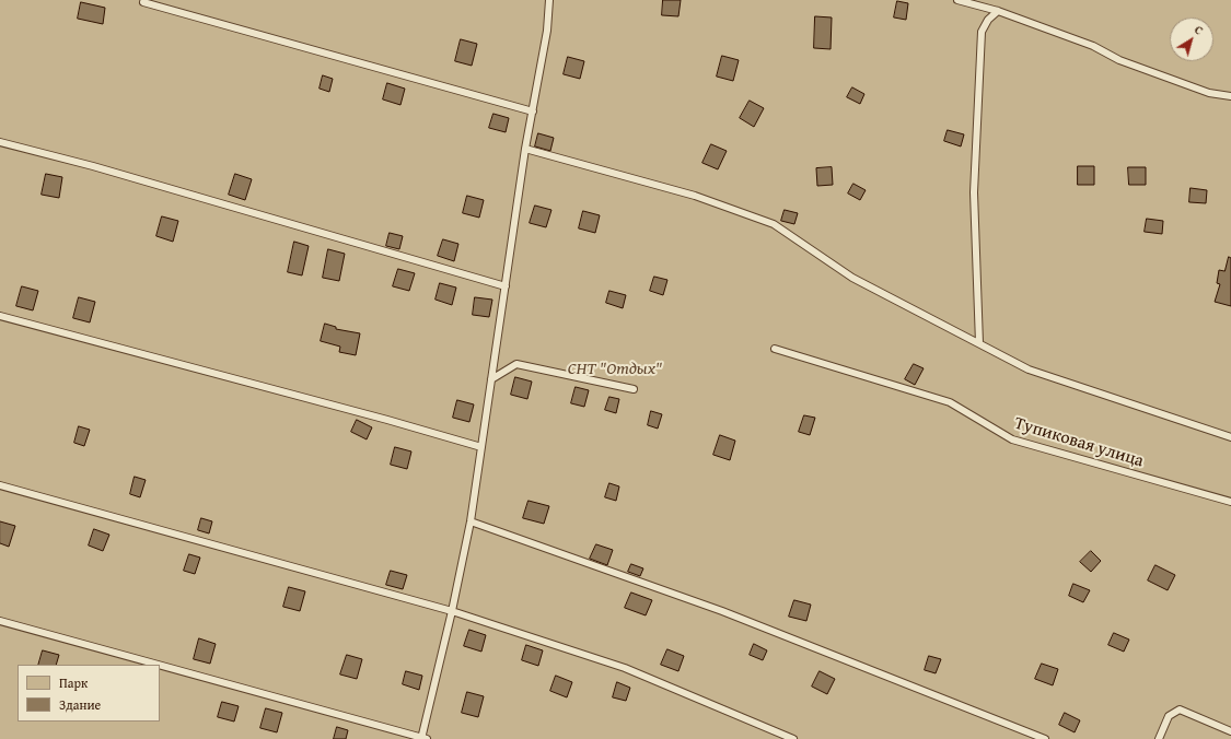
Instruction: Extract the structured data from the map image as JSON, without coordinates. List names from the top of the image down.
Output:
{
  "streets": {
    "lane": ["Тупиковая улица"]
  },
  "parks": ["СНТ \"Отдых\""],
  "legend": ["Парк", "Здание"],
  "north": "top right"
}
